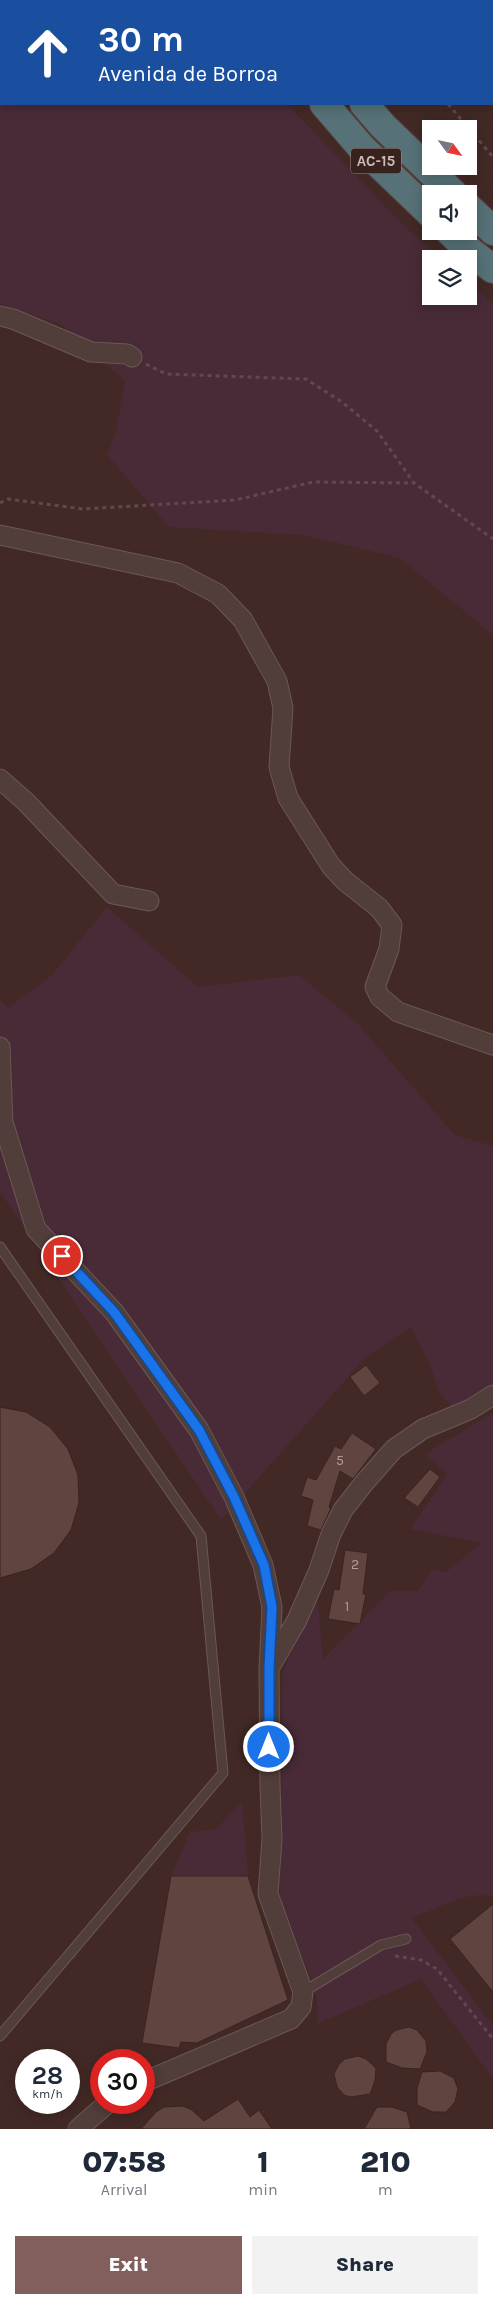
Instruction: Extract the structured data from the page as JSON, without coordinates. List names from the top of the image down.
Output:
{
  "streets": {
    "highway": ["AC-15"]
  },
  "house_numbers": ["5", "2", "1"],
  "north": "bottom right",
  "page": {
    "turn": ["30 m", "Avenida de Borroa"],
    "speed": "28 km/h",
    "limit": "30",
    "eta": [
      "07:58",
      "Arrival",
      "1",
      "min",
      "210",
      "m"
    ],
    "buttons": ["Exit", "Share"]
  }
}
